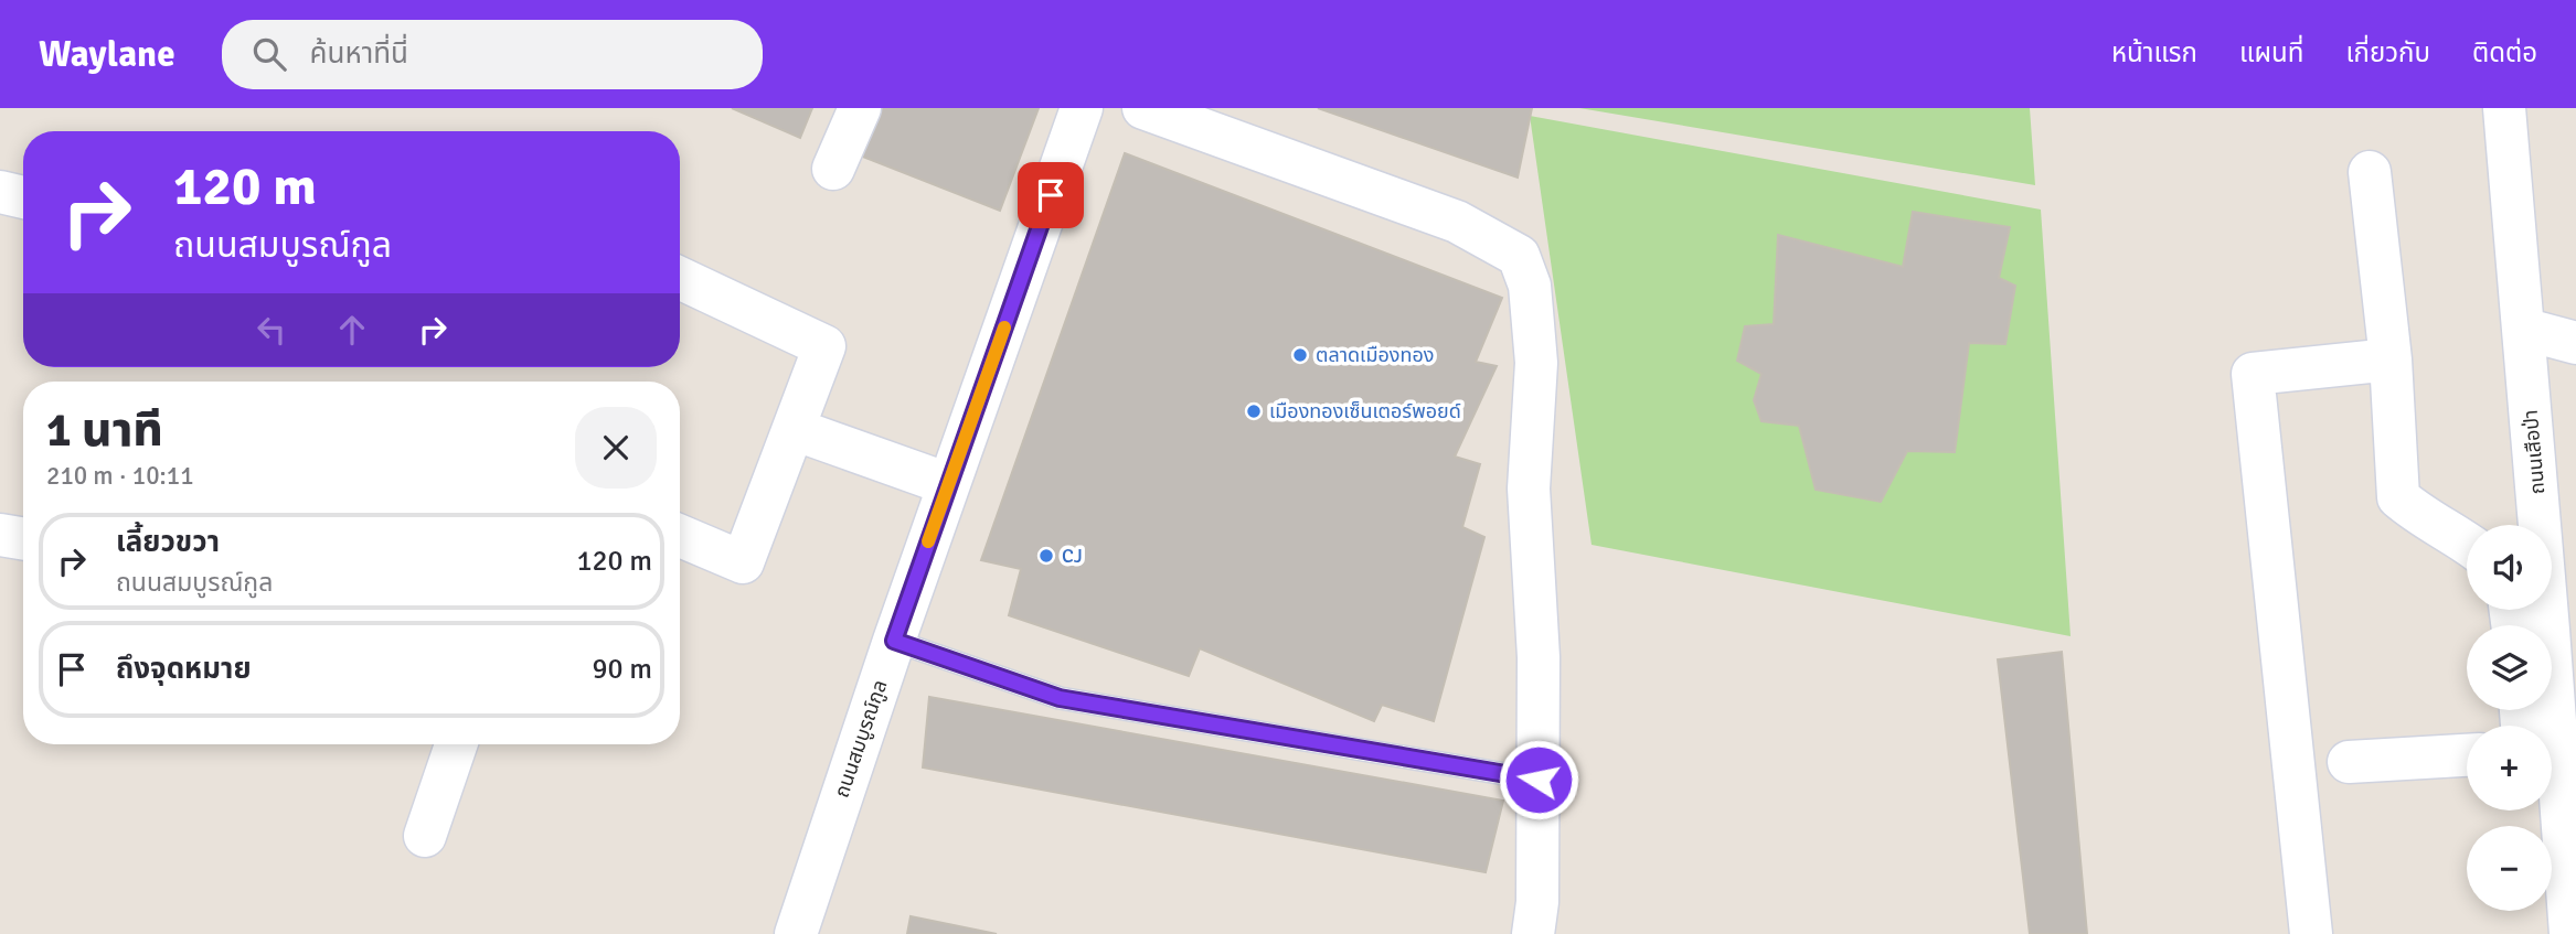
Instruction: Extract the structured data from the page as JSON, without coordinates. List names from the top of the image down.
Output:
{
  "streets": {
    "street": ["ถนนเสือป่า", "ถนนสมบูรณ์กูล"]
  },
  "places": ["ตลาดเมืองทอง", "เมืองทองเซ็นเตอร์พอยด์", "CJ"],
  "page": {
    "header": "Waylane",
    "search": "ค้นหาที่นี่",
    "nav": [
      "หน้าแรก",
      "แผนที่",
      "เกี่ยวกับ",
      "ติดต่อ"
    ],
    "turn": ["120 m", "ถนนสมบูรณ์กูล"],
    "heading": ["1 นาที", "210 m · 10:11"],
    "list": [
      {
        "name": "เลี้ยวขวา",
        "note": "ถนนสมบูรณ์กูล",
        "value": "120 m"
      },
      {
        "name": "ถึงจุดหมาย",
        "value": "90 m"
      }
    ],
    "map_buttons": ["+", "−"]
  }
}
